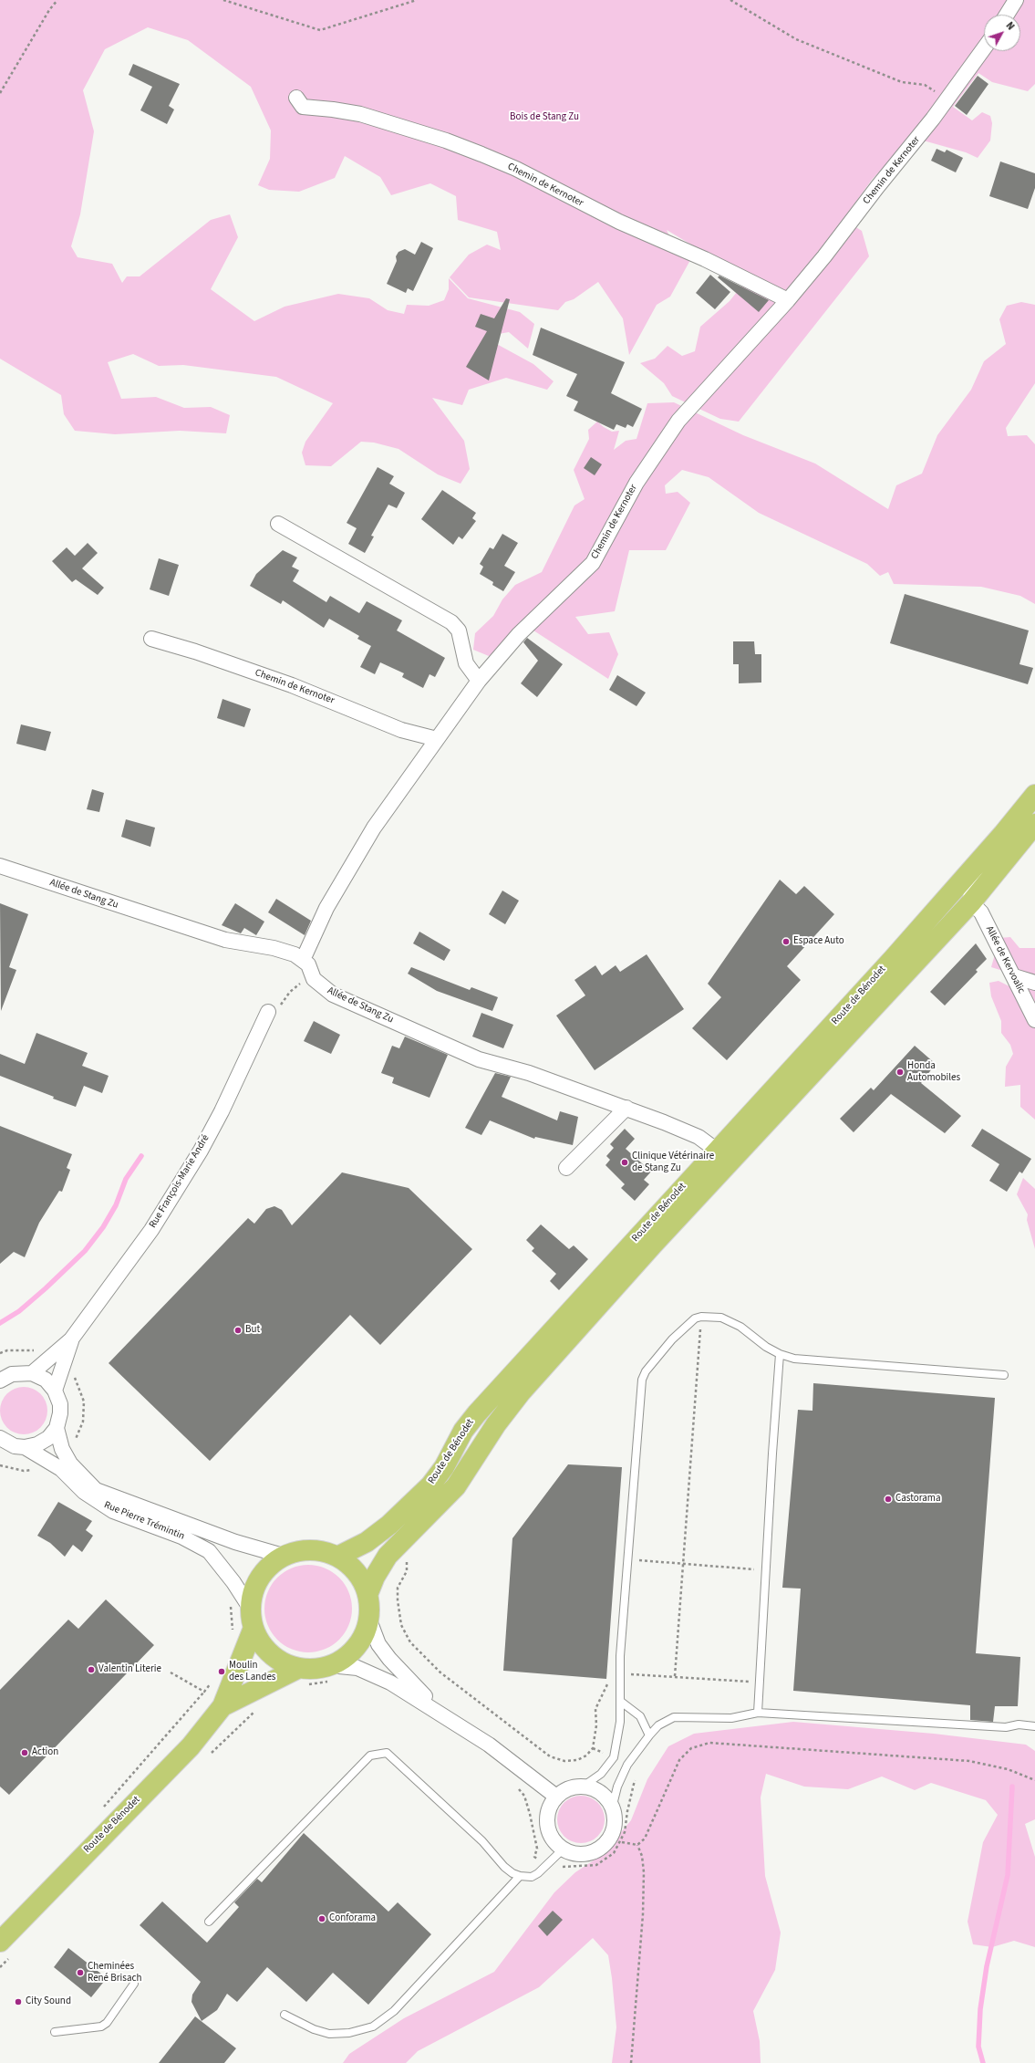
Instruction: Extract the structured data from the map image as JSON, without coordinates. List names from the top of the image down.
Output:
{
  "streets": {
    "main road": ["Route de Bénodet"],
    "street": [
      "Chemin de Kernoter",
      "Allée de Stang Zu",
      "Allée de Kervoalic",
      "Rue François-Marie André",
      "Rue Pierre Trémintin"
    ]
  },
  "crossings": [
    ["Chemin de Kernoter", "Allée de Stang Zu"],
    ["Allée de Stang Zu", "Route de Bénodet"],
    ["Allée de Kervoalic", "Route de Bénodet"],
    ["Route de Bénodet", "Rue Pierre Trémintin"]
  ],
  "parks": ["Bois de Stang Zu"],
  "places": [
    "Espace Auto",
    "Honda Automobiles",
    "Clinique Vétérinaire de Stang Zu",
    "But",
    "Castorama",
    "Valentin Literie",
    "Moulin des Landes",
    "Action",
    "Conforama",
    "Cheminées René Brisach",
    "City Sound"
  ],
  "north": "top right"
}
